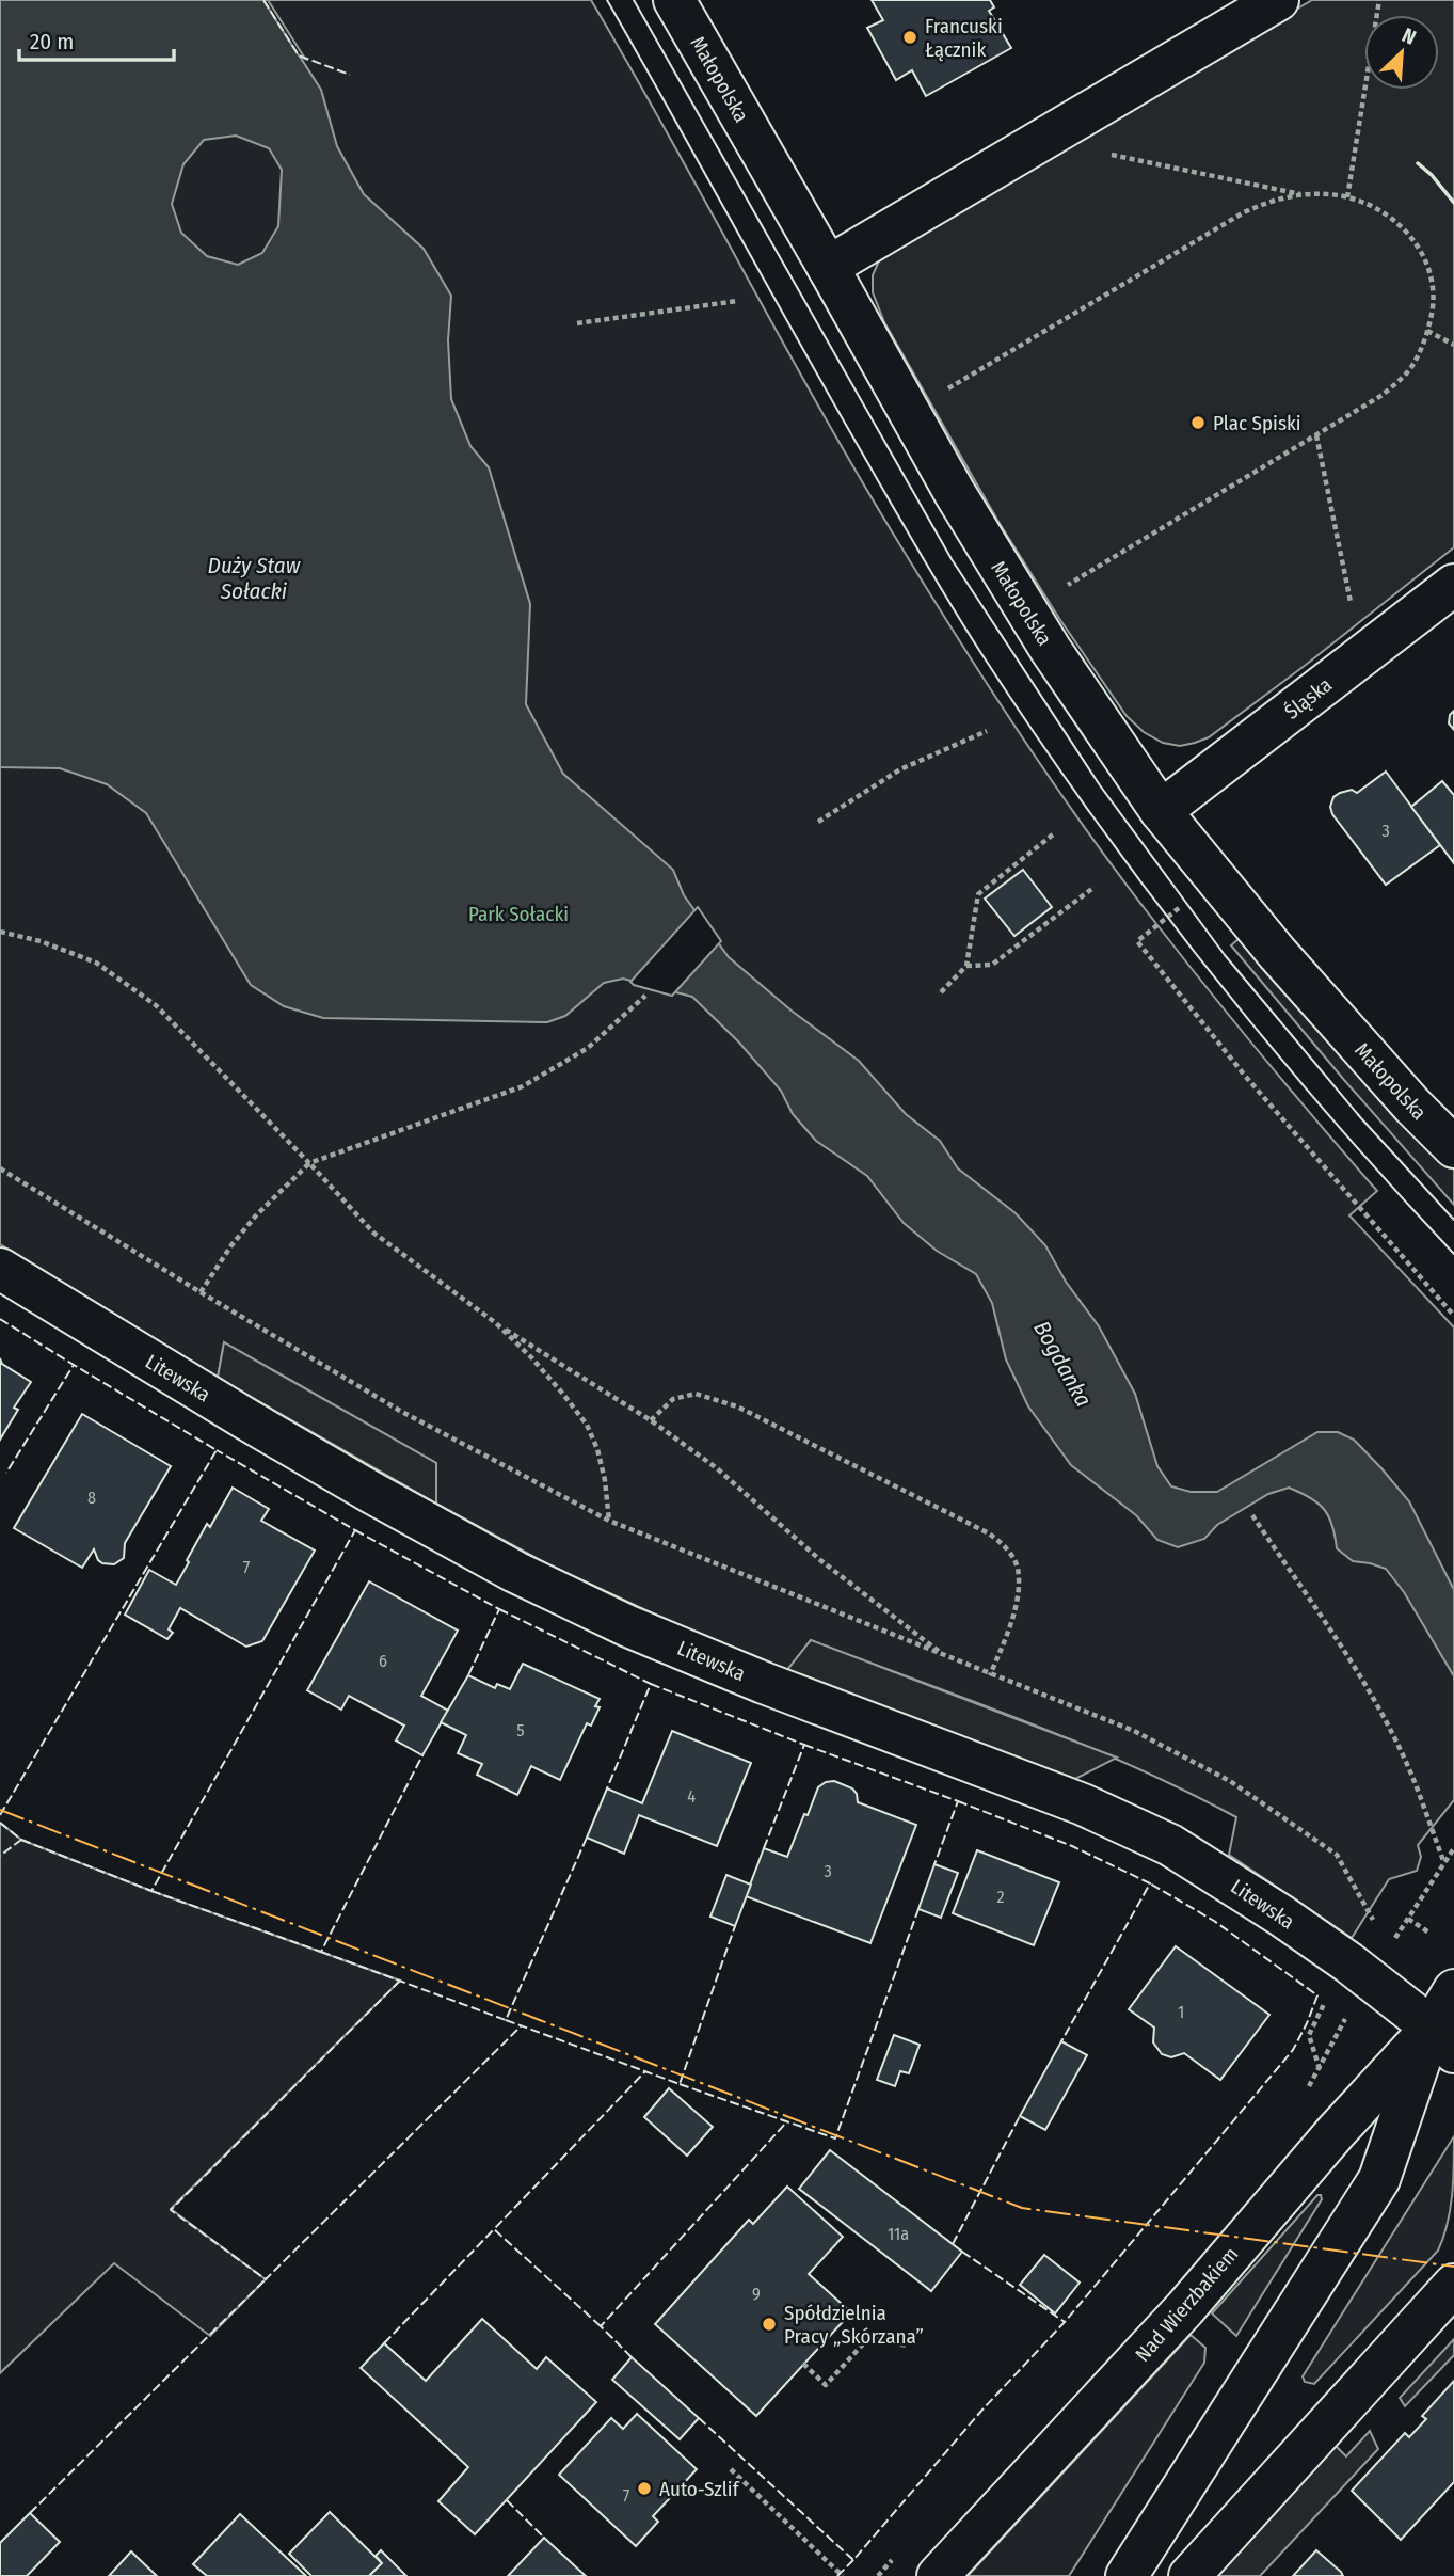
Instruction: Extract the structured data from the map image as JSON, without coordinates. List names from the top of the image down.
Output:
{
  "streets": {
    "street": [
      "Małopolska",
      "Śląska",
      "Litewska",
      "Nad Wierzbakiem"
    ]
  },
  "crossings": [
    ["Małopolska", "Śląska"],
    ["Litewska", "Nad Wierzbakiem"]
  ],
  "water": ["Duży Staw Sołacki", "Bogdanka"],
  "parks": ["Park Sołacki"],
  "places": [
    "Francuski Łącznik",
    "Plac Spiski",
    "Spółdzielnia Pracy „Skórzana”",
    "Auto-Szlif"
  ],
  "house_numbers": [
    "3",
    "8",
    "7",
    "6",
    "5",
    "4",
    "3",
    "2",
    "1",
    "11a",
    "9",
    "7"
  ],
  "scale_bar": "20 m",
  "north": "top right"
}
